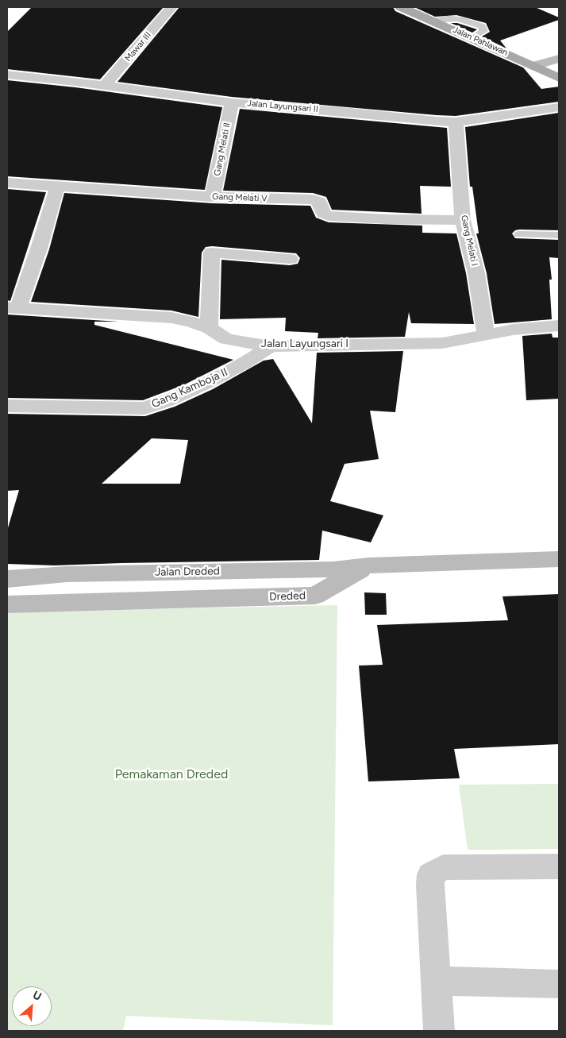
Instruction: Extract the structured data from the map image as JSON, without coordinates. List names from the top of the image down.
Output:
{
  "streets": {
    "main road": ["Jalan Pahlawan"],
    "street": [
      "Mawar III",
      "Jalan Layungsari II",
      "Gang Melati II",
      "Gang Melati V",
      "Gang Melati I",
      "Jalan Layungsari I",
      "Gang Kamboja II",
      "Jalan Dreded",
      "Dreded"
    ]
  },
  "crossings": [
    ["Mawar III", "Jalan Layungsari II"],
    ["Jalan Layungsari II", "Gang Melati II"],
    ["Jalan Layungsari II", "Gang Melati I"],
    ["Gang Melati II", "Gang Melati V"],
    ["Gang Melati V", "Gang Melati I"],
    ["Gang Melati I", "Jalan Layungsari I"],
    ["Jalan Layungsari I", "Gang Kamboja II"],
    ["Jalan Dreded", "Dreded"]
  ],
  "parks": ["Pemakaman Dreded"],
  "north": "top right"
}
